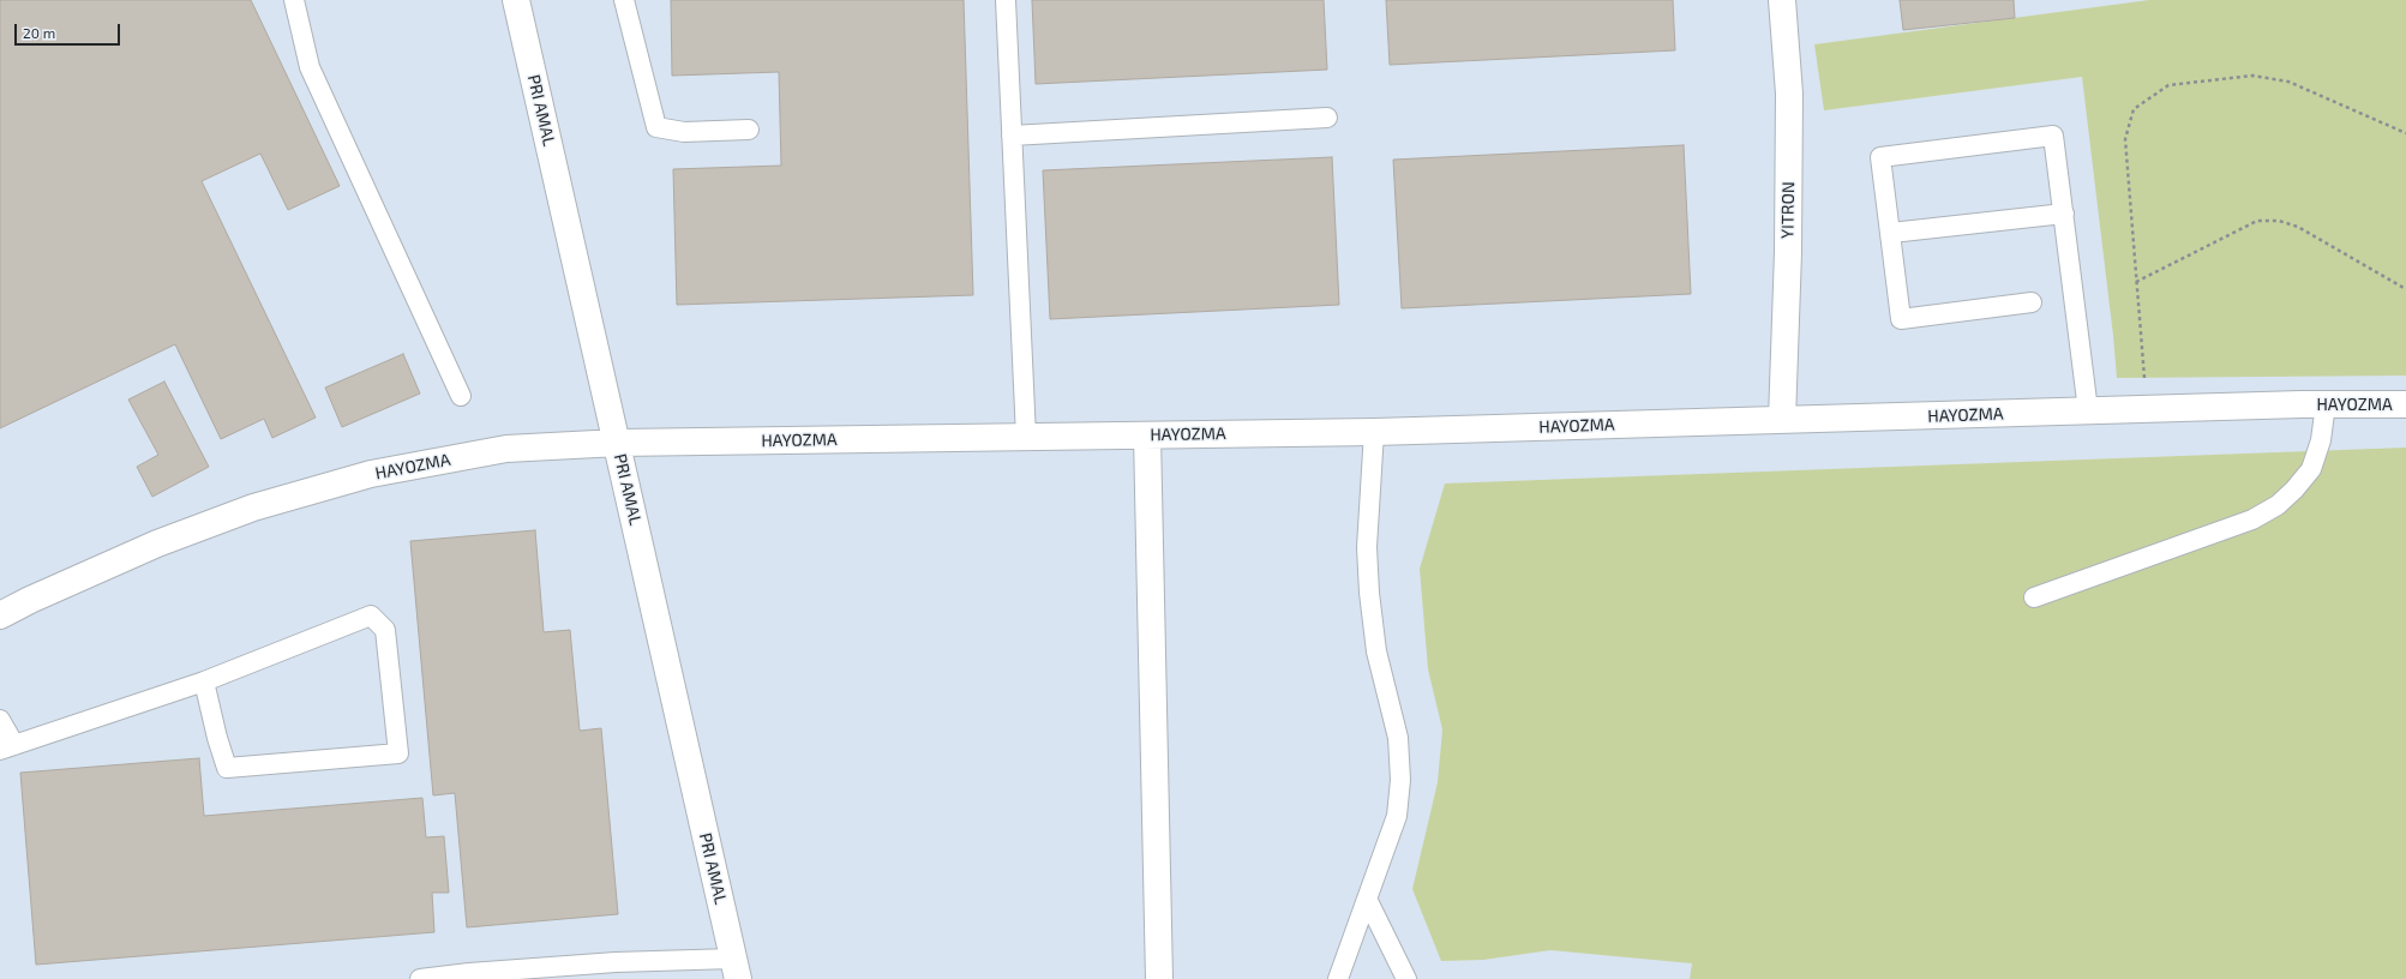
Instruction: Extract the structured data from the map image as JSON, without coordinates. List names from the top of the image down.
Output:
{
  "streets": {
    "street": ["PRI AMAL", "YITRON", "HAYOZMA"]
  },
  "crossings": [
    ["PRI AMAL", "HAYOZMA"],
    ["YITRON", "HAYOZMA"]
  ],
  "scale_bar": "20 m"
}
